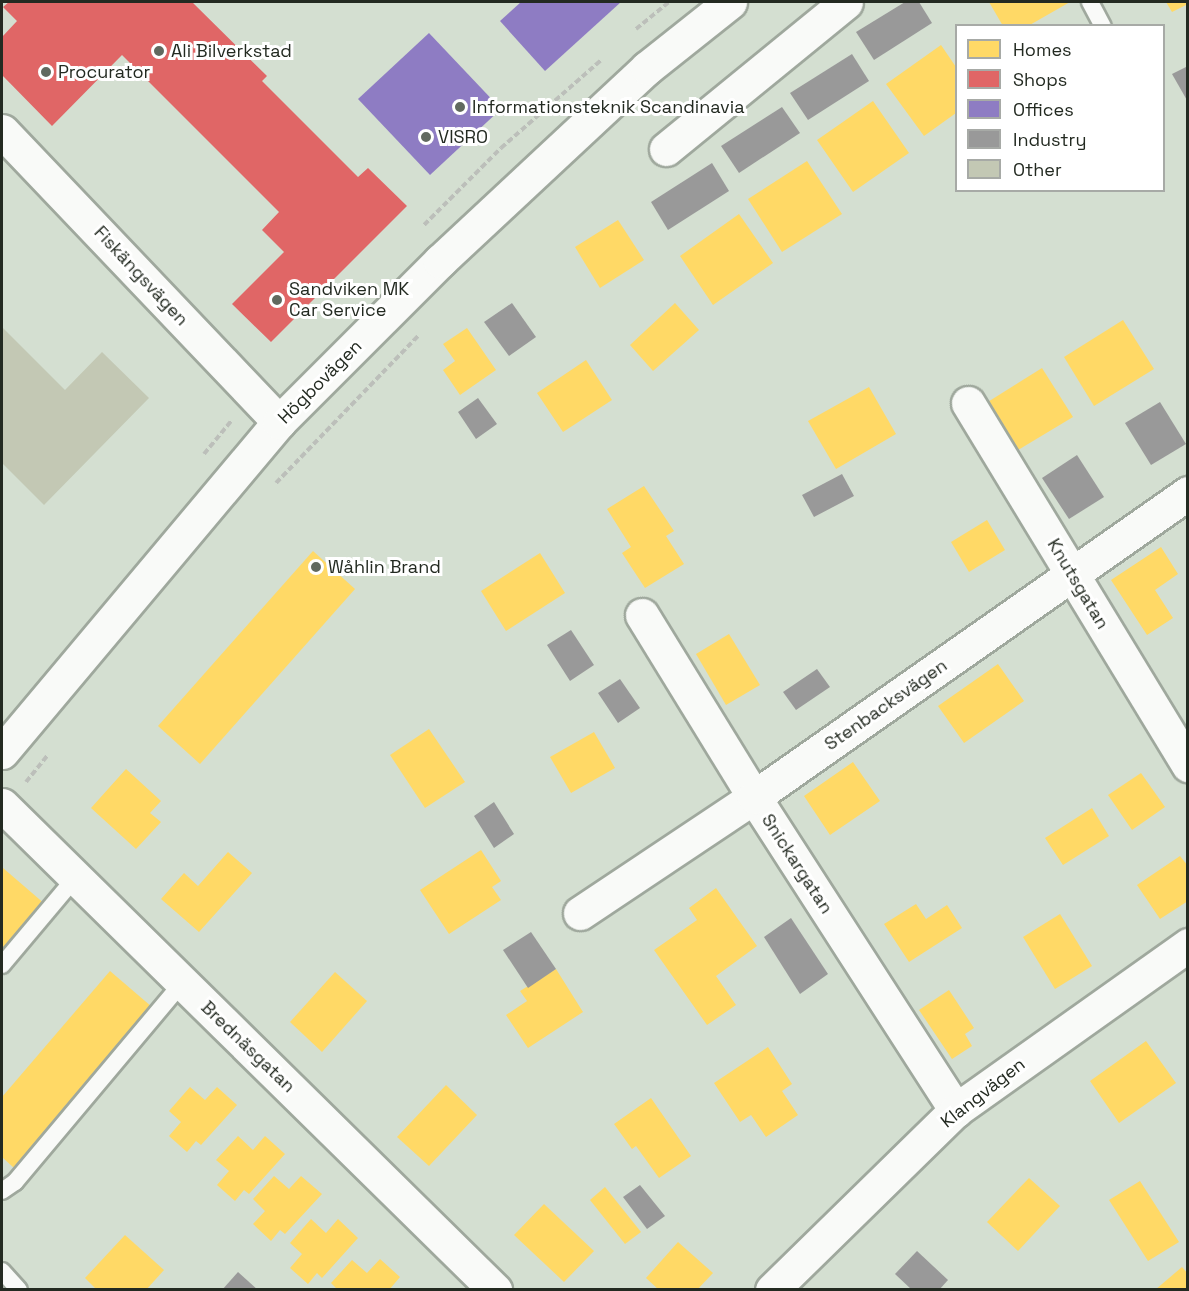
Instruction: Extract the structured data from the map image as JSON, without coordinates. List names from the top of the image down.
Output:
{
  "streets": {
    "street": [
      "Fiskängsvägen",
      "Högbovägen",
      "Knutsgatan",
      "Stenbacksvägen",
      "Snickargatan",
      "Brednäsgatan",
      "Klangvägen"
    ]
  },
  "crossings": [
    ["Fiskängsvägen", "Högbovägen"],
    ["Knutsgatan", "Stenbacksvägen"],
    ["Stenbacksvägen", "Snickargatan"],
    ["Snickargatan", "Klangvägen"]
  ],
  "places": [
    "Ali Bilverkstad",
    "Procurator",
    "Informationsteknik Scandinavia",
    "VISRO",
    "Sandviken MK Car Service",
    "Wåhlin Brand"
  ],
  "legend": [
    "Homes",
    "Shops",
    "Offices",
    "Industry",
    "Other"
  ]
}
